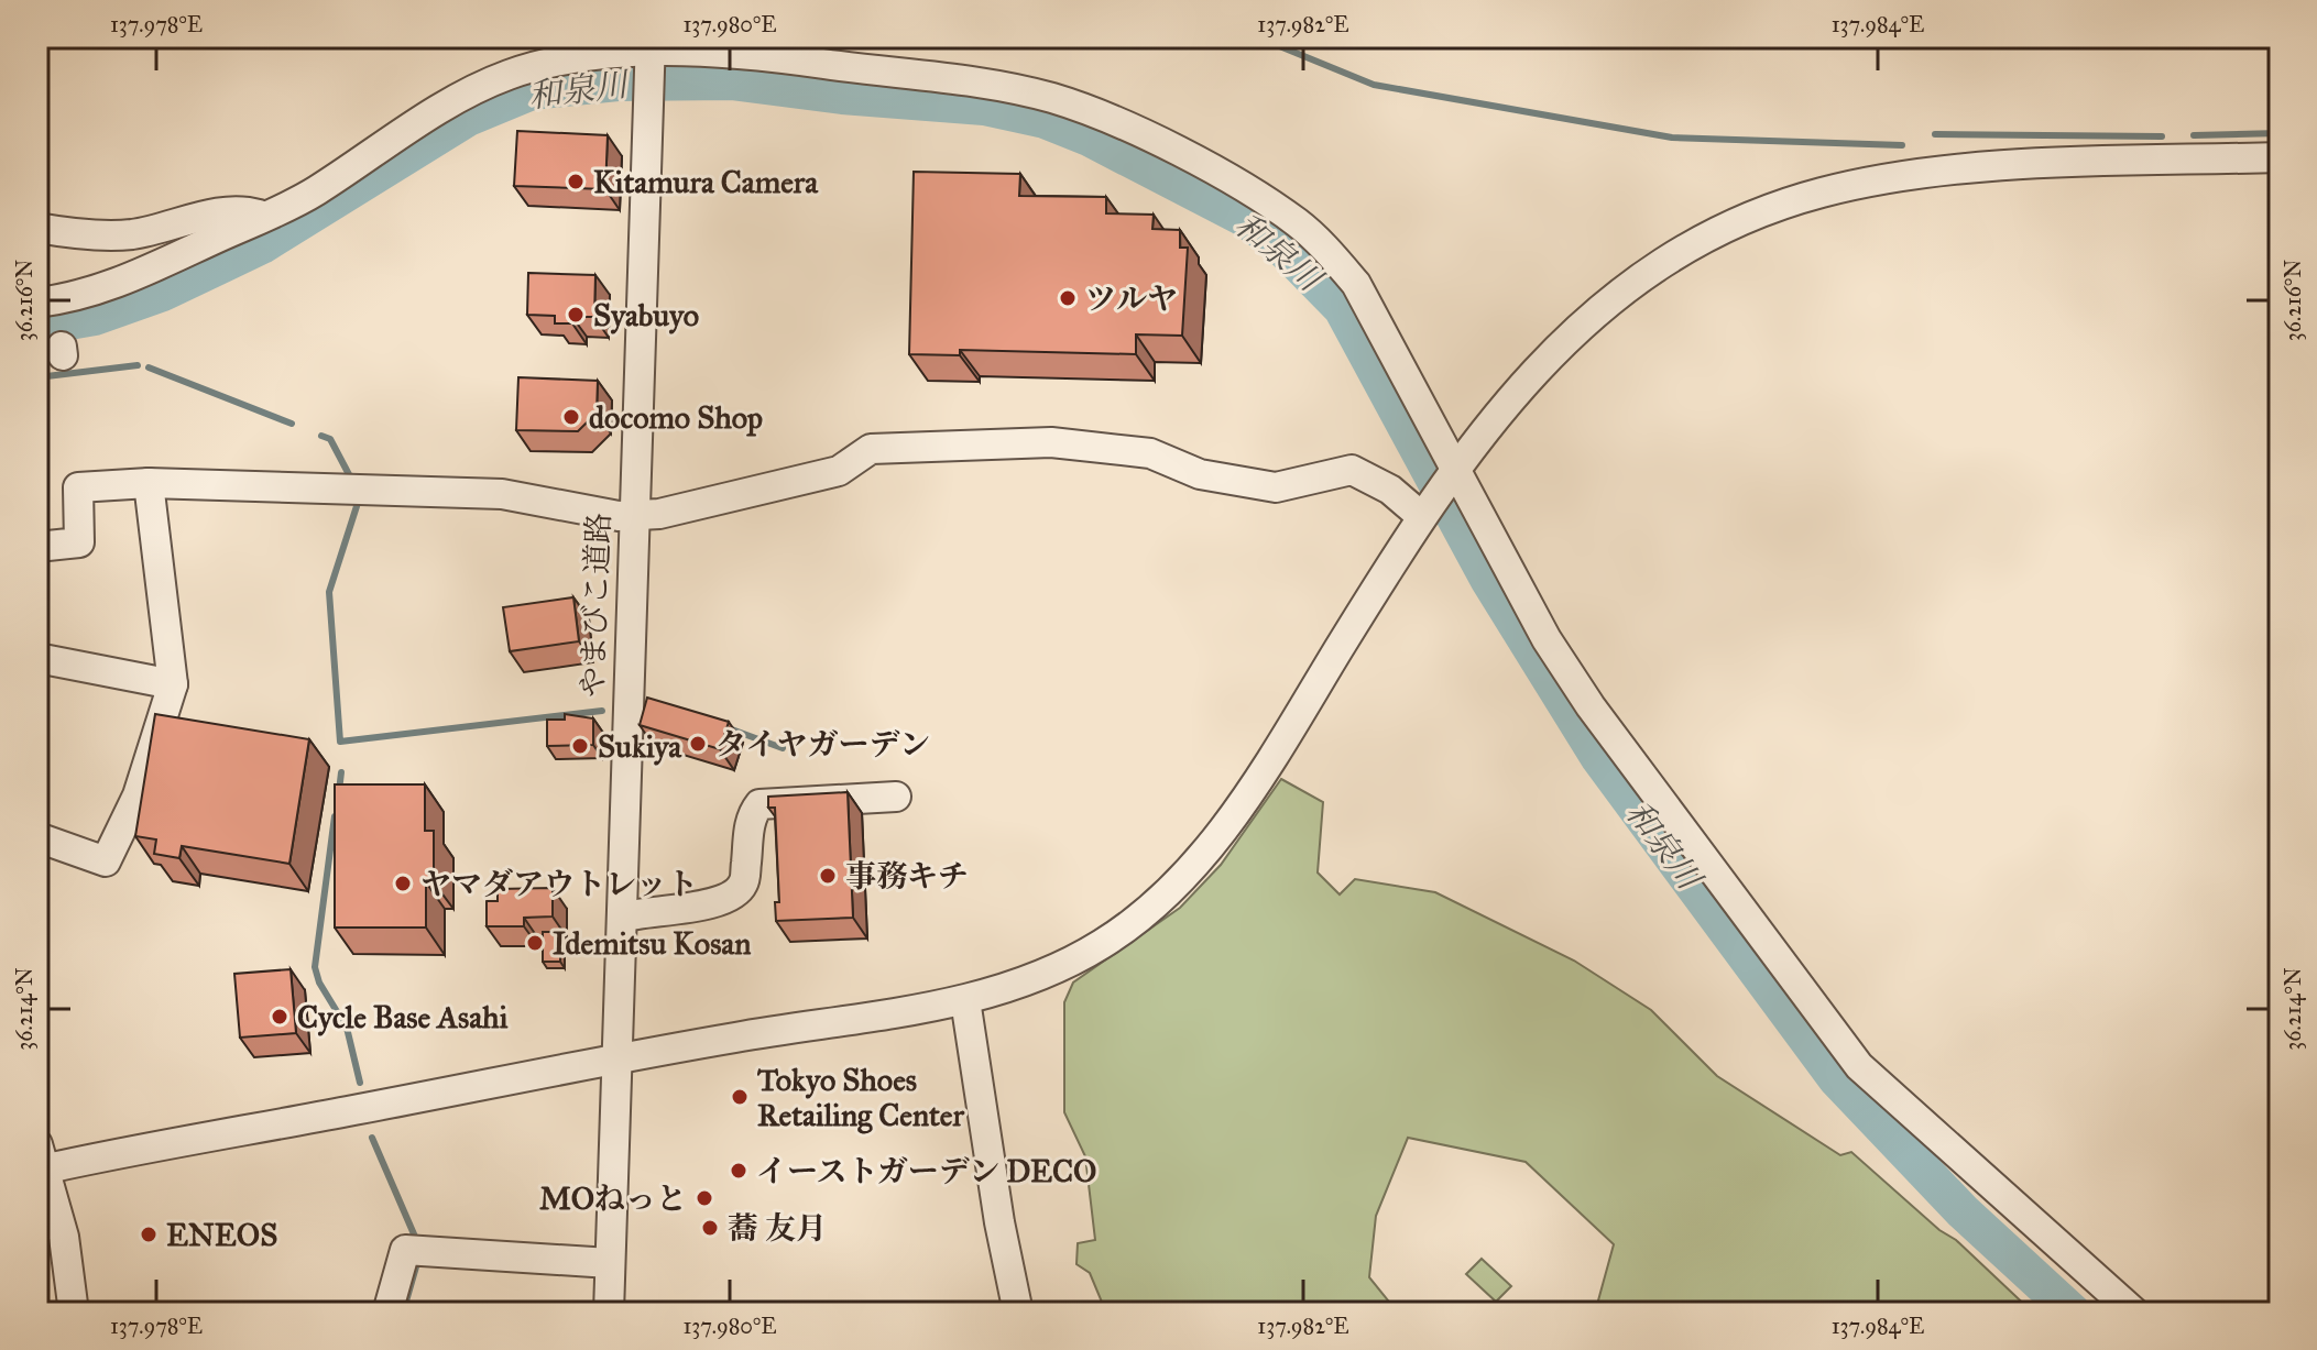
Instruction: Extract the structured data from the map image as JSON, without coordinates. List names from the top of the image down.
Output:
{
  "streets": {
    "street": ["やまびこ道路"]
  },
  "water": ["和泉川"],
  "places": [
    "Kitamura Camera",
    "ツルヤ",
    "Syabuyo",
    "docomo Shop",
    "タイヤガーデン",
    "Sukiya",
    "事務キチ",
    "ヤマダアウトレット",
    "Idemitsu Kosan",
    "Cycle Base Asahi",
    "Tokyo Shoes Retailing Center",
    "イーストガーデン DECO",
    "MOねっと",
    "蕎 友月",
    "ENEOS"
  ],
  "coordinates": [
    "137.978°E",
    "137.980°E",
    "137.982°E",
    "137.984°E",
    "36.216°N",
    "36.214°N"
  ]
}
